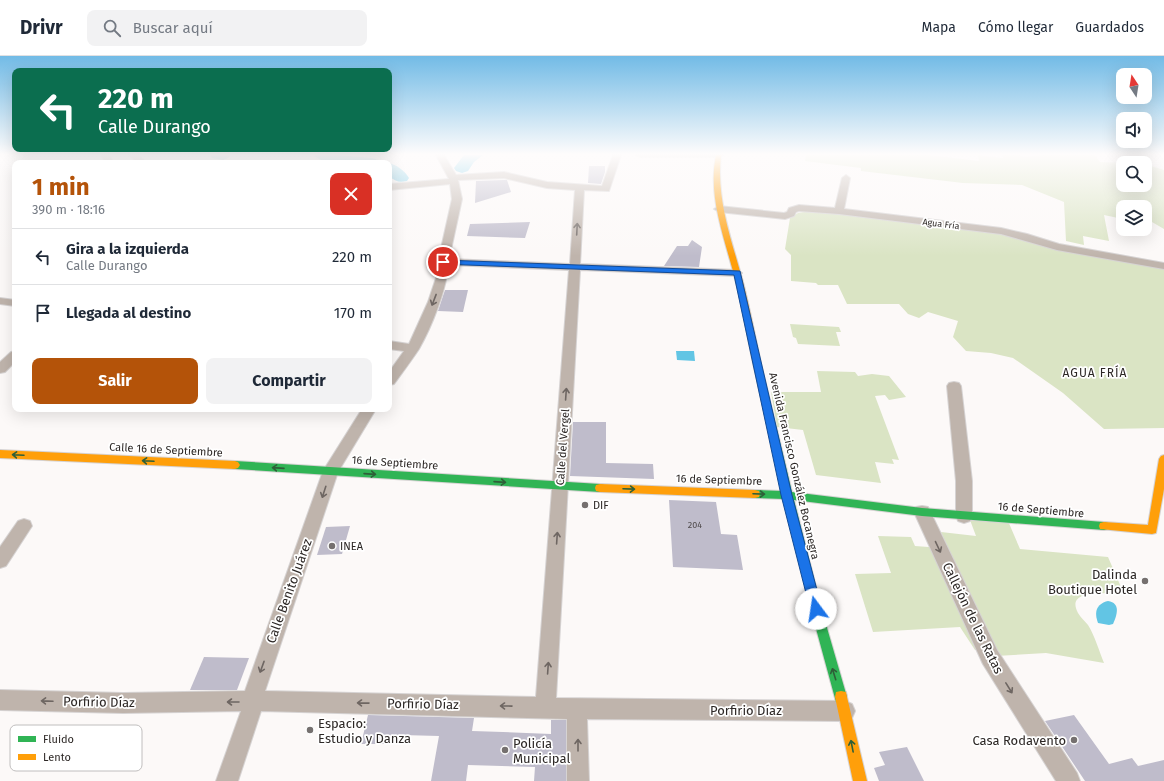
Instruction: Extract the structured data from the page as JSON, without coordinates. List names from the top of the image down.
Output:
{
  "streets": {
    "street": [
      "Agua Fría",
      "Calle del Vergel",
      "Calle 16 de Septiembre",
      "16 de Septiembre",
      "Avenida Francisco González Bocanegra",
      "Calle Benito Juárez",
      "Callejón de las Ratas",
      "Porfirio Díaz"
    ]
  },
  "crossings": [
    ["Agua Fría", "Avenida Francisco González Bocanegra"],
    ["Calle del Vergel", "16 de Septiembre"],
    ["Calle del Vergel", "Porfirio Díaz"],
    ["Calle 16 de Septiembre", "16 de Septiembre"],
    ["Calle 16 de Septiembre", "Calle Benito Juárez"],
    ["16 de Septiembre", "Avenida Francisco González Bocanegra"],
    ["16 de Septiembre", "Calle Benito Juárez"],
    ["16 de Septiembre", "Callejón de las Ratas"],
    ["Avenida Francisco González Bocanegra", "Porfirio Díaz"],
    ["Calle Benito Juárez", "Porfirio Díaz"]
  ],
  "one_way": [
    "Calle del Vergel",
    "Calle 16 de Septiembre",
    "16 de Septiembre",
    "Avenida Francisco González Bocanegra",
    "Calle Benito Juárez",
    "Callejón de las Ratas",
    "Porfirio Díaz"
  ],
  "districts": ["AGUA FRÍA"],
  "places": [
    "DIF",
    "INEA",
    "Dalinda Boutique Hotel",
    "Espacio: Estudio y Danza",
    "Casa Rodavento",
    "Policía Municipal"
  ],
  "house_numbers": ["204"],
  "legend": ["Fluido", "Lento"],
  "north": "top",
  "page": {
    "header": "Drivr",
    "search": "Buscar aquí",
    "nav": ["Mapa", "Cómo llegar", "Guardados"],
    "turn": ["220 m", "Calle Durango"],
    "heading": ["1 min", "390 m · 18:16"],
    "list": [
      {
        "name": "Gira a la izquierda",
        "note": "Calle Durango",
        "value": "220 m"
      },
      {
        "name": "Llegada al destino",
        "value": "170 m"
      }
    ],
    "buttons": ["Salir", "Compartir"]
  }
}
